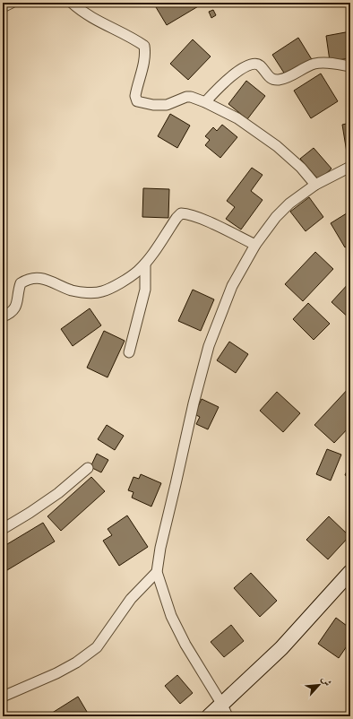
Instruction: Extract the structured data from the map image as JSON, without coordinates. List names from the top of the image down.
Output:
{
  "north": "top right"
}
